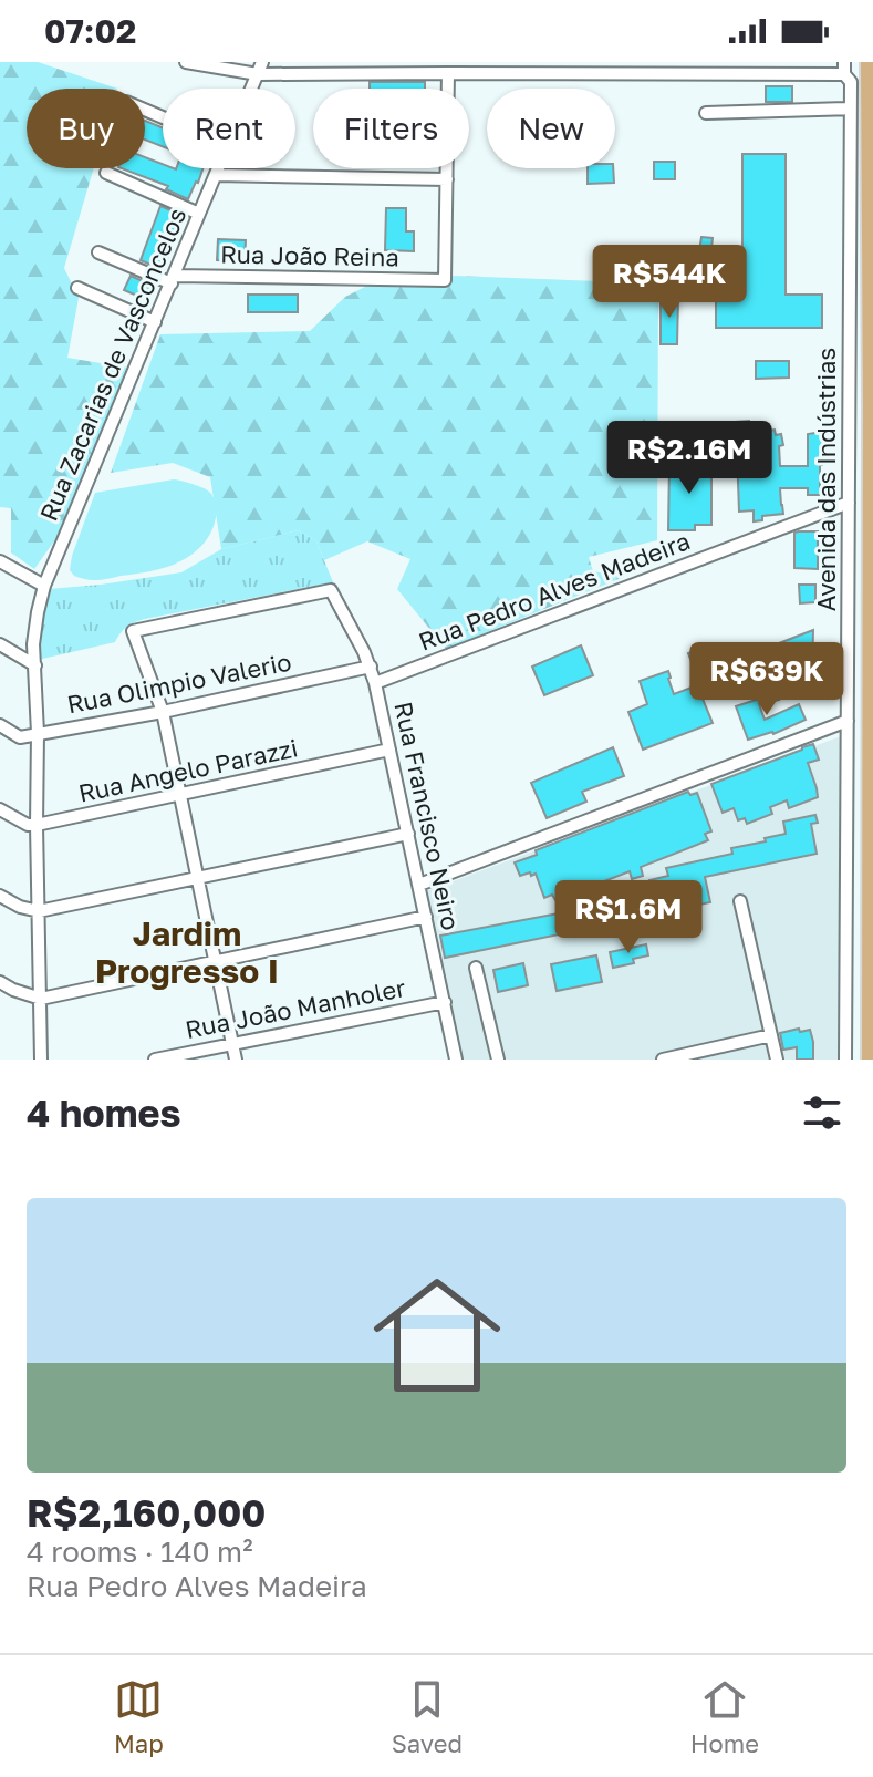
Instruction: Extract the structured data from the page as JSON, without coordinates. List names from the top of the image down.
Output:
{
  "streets": {
    "main road": ["Avenida das Indústrias"],
    "street": [
      "Rua João Reina",
      "Rua Zacarias de Vasconcelos",
      "Rua Pedro Alves Madeira",
      "Rua Olimpio Valerio",
      "Rua Angelo Parazzi",
      "Rua Francisco Neiro",
      "Rua João Manholer"
    ]
  },
  "crossings": [
    ["Rua João Reina", "Rua Zacarias de Vasconcelos"],
    ["Rua Zacarias de Vasconcelos", "Rua Olimpio Valerio"],
    ["Rua Zacarias de Vasconcelos", "Rua Angelo Parazzi"],
    ["Avenida das Indústrias", "Rua Pedro Alves Madeira"],
    ["Rua Pedro Alves Madeira", "Rua Francisco Neiro"],
    ["Rua Olimpio Valerio", "Rua Francisco Neiro"],
    ["Rua Angelo Parazzi", "Rua Francisco Neiro"],
    ["Rua Francisco Neiro", "Rua João Manholer"]
  ],
  "districts": ["Jardim Progresso I"],
  "page": {
    "status": "07:02",
    "chip": [
      "Buy",
      "Rent",
      "Filters",
      "New"
    ],
    "price": [
      "R$544K",
      "R$2.16M",
      "R$639K",
      "R$1.6M"
    ],
    "heading": "4 homes",
    "list": [
      {
        "name": "R$2,160,000",
        "note": "4 rooms · 140 m² · Rua Pedro Alves Madeira"
      }
    ],
    "tabs": ["Map", "Saved", "Home"]
  }
}
